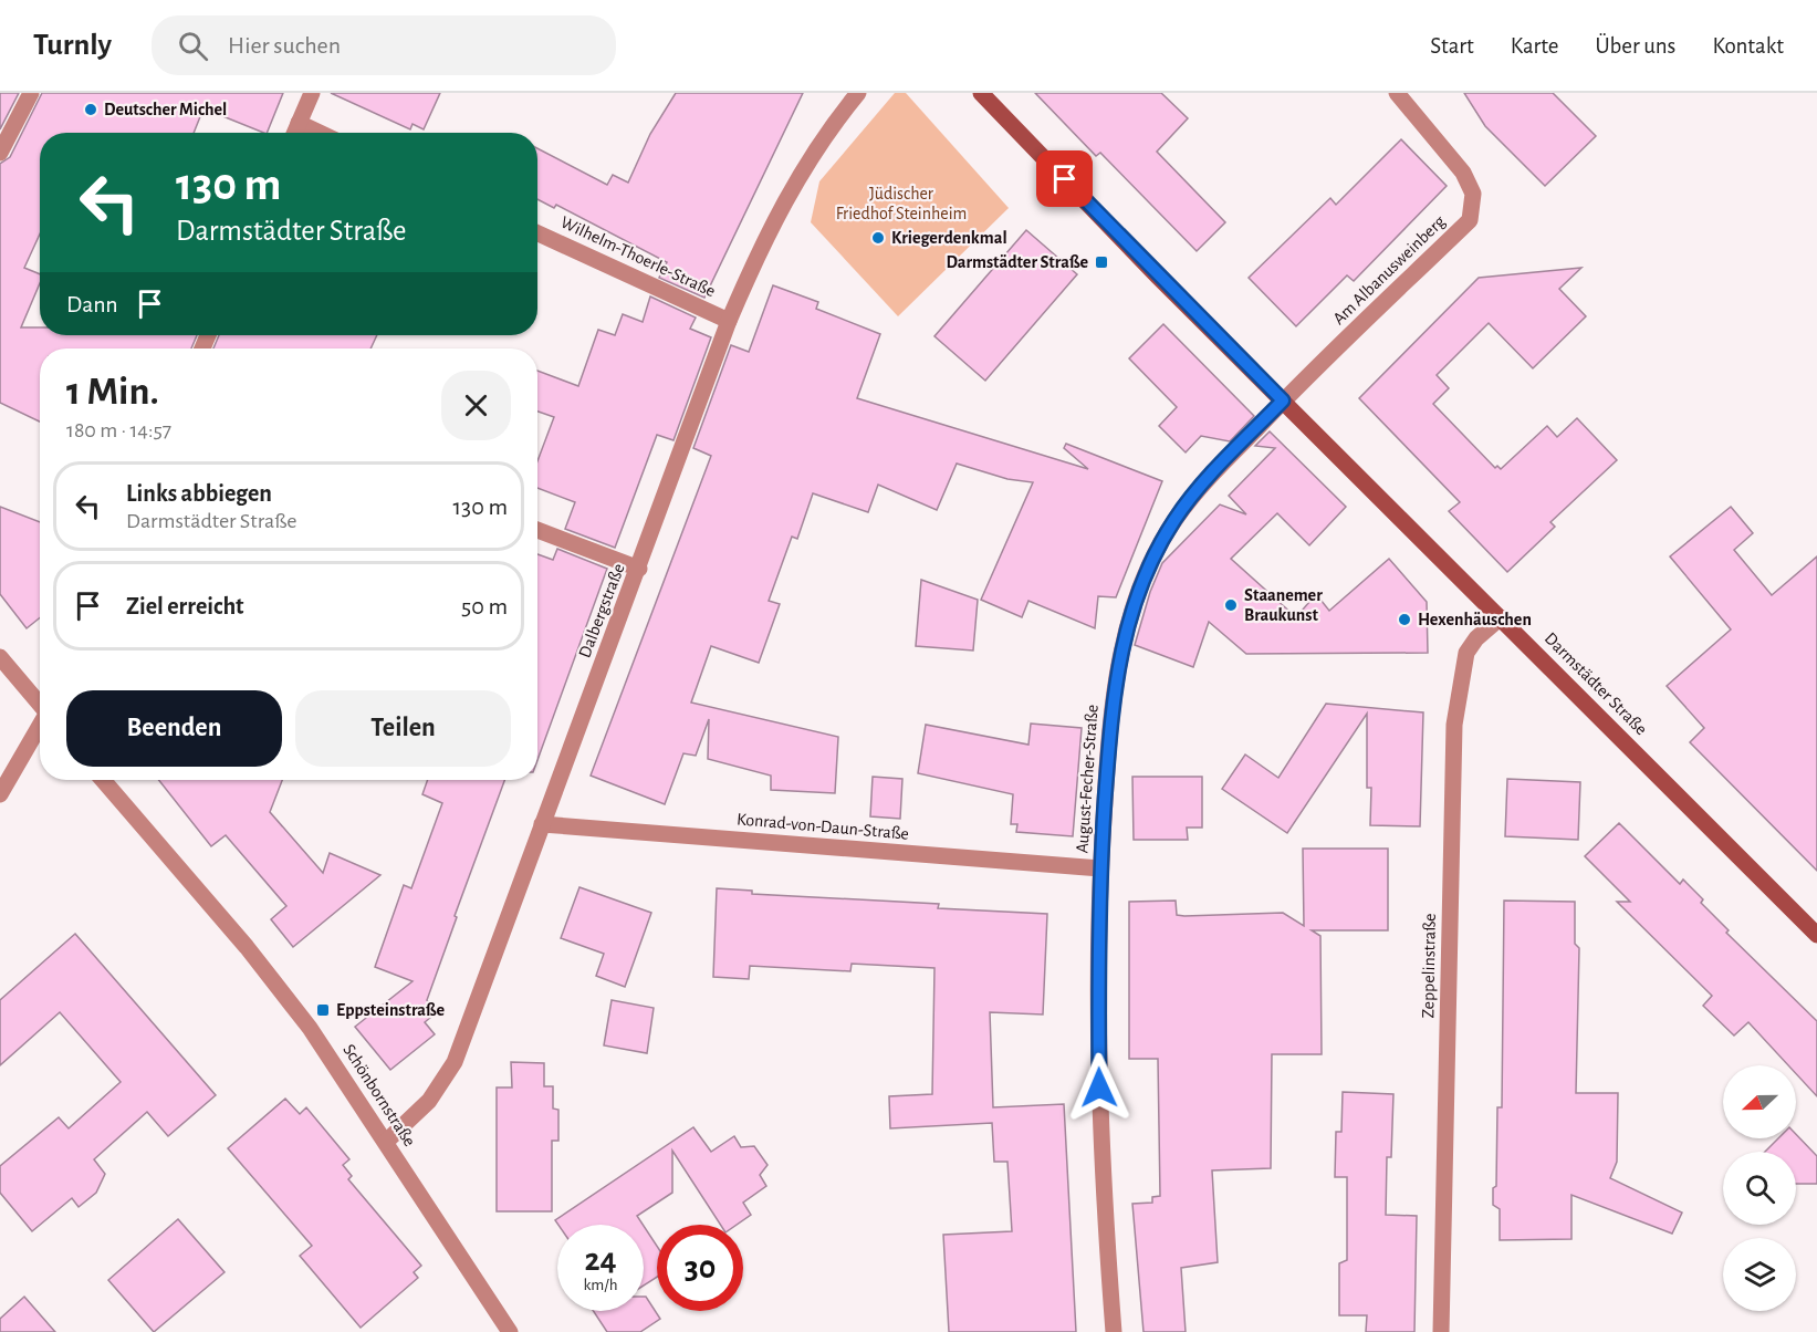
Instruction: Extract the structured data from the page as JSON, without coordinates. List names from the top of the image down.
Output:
{
  "streets": {
    "street": [
      "Wilhelm-Thoerle-Straße",
      "Am Albanusweinberg",
      "Dalbergstraße",
      "Darmstädter Straße",
      "August-Fecher-Straße",
      "Konrad-von-Daun-Straße",
      "Zeppelinstraße",
      "Schönbornstraße"
    ]
  },
  "crossings": [
    ["Wilhelm-Thoerle-Straße", "Dalbergstraße"],
    ["Am Albanusweinberg", "Darmstädter Straße"],
    ["Am Albanusweinberg", "August-Fecher-Straße"],
    ["Dalbergstraße", "Konrad-von-Daun-Straße"],
    ["Dalbergstraße", "Schönbornstraße"],
    ["Darmstädter Straße", "August-Fecher-Straße"],
    ["Darmstädter Straße", "Zeppelinstraße"],
    ["August-Fecher-Straße", "Konrad-von-Daun-Straße"]
  ],
  "parks": ["Jüdischer Friedhof Steinheim"],
  "places": {
    "other": [
      "Deutscher Michel",
      "Kriegerdenkmal",
      "Staanemer Braukunst",
      "Hexenhäuschen"
    ],
    "transit": ["Darmstädter Straße", "Eppsteinstraße"]
  },
  "north": "left",
  "page": {
    "header": "Turnly",
    "search": "Hier suchen",
    "nav": [
      "Start",
      "Karte",
      "Über uns",
      "Kontakt"
    ],
    "turn": ["130 m", "Darmstädter Straße"],
    "then": "Dann",
    "heading": ["1 Min.", "180 m · 14:57"],
    "list": [
      {
        "name": "Links abbiegen",
        "note": "Darmstädter Straße",
        "value": "130 m"
      },
      {
        "name": "Ziel erreicht",
        "value": "50 m"
      }
    ],
    "buttons": ["Beenden", "Teilen"],
    "speed": "24 km/h",
    "limit": "30"
  }
}
